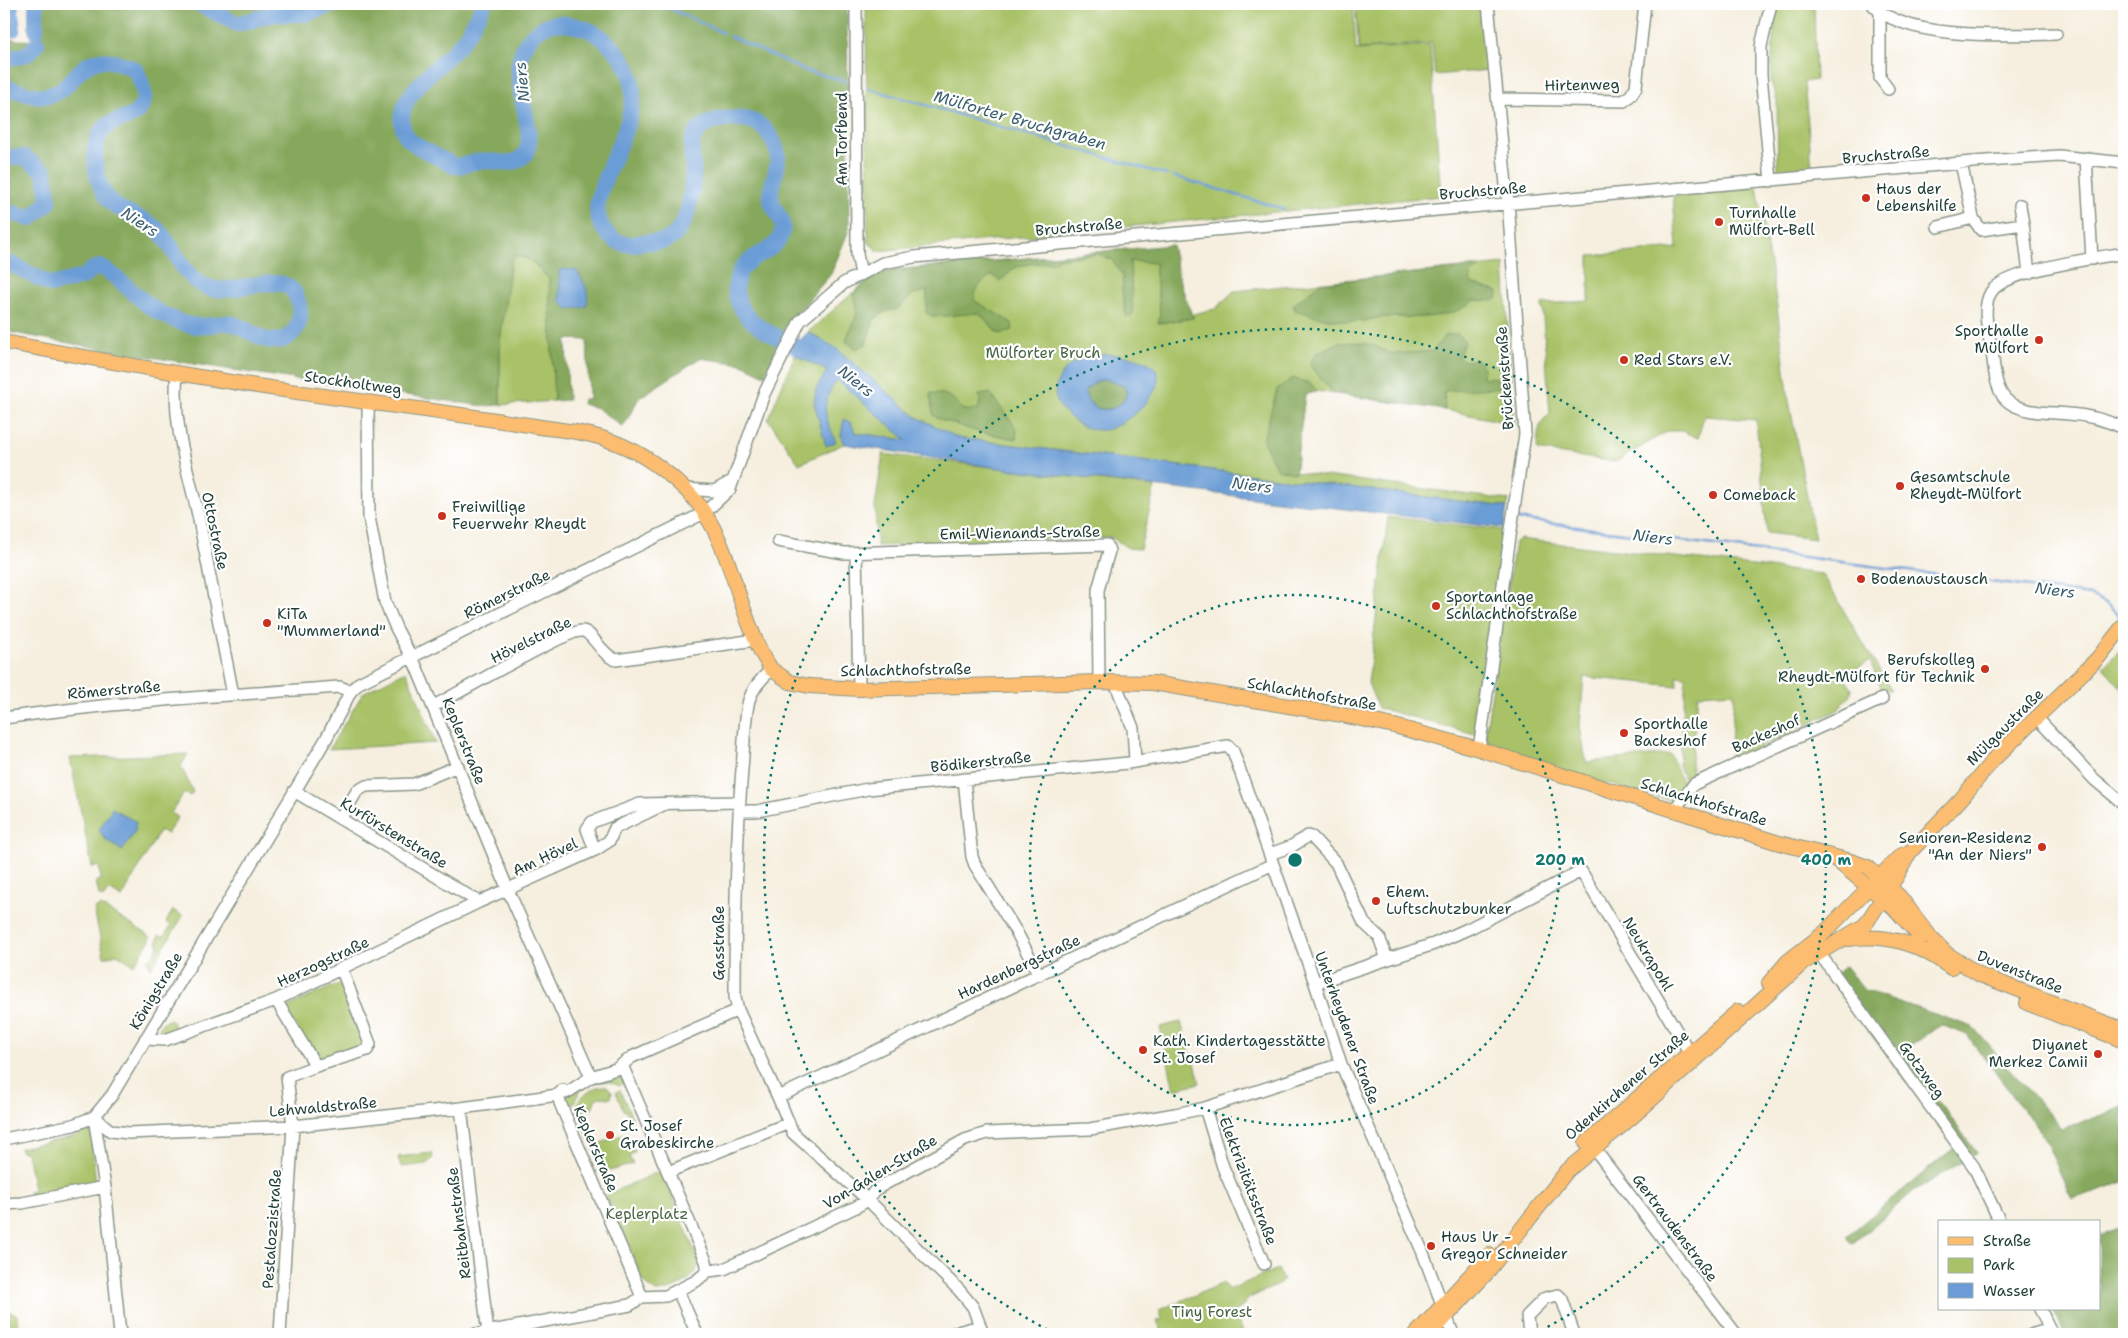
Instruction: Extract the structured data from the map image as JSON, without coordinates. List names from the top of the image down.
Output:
{
  "streets": {
    "main road": [
      "Stockholtweg",
      "Schlachthofstraße",
      "Mülgaustraße",
      "Duvenstraße",
      "Odenkirchener Straße"
    ],
    "street": [
      "Hirtenweg",
      "Am Torfbend",
      "Bruchstraße",
      "Brückenstraße",
      "Ottostraße",
      "Emil-Wienands-Straße",
      "Römerstraße",
      "Hövelstraße",
      "Backeshof",
      "Keplerstraße",
      "Bödikerstraße",
      "Kurfürstenstraße",
      "Am Hövel",
      "Gasstraße",
      "Neukrapohl",
      "Herzogstraße",
      "Hardenbergstraße",
      "Königstraße",
      "Unterheydener Straße",
      "Gotzweg",
      "Lehwaldstraße",
      "Von-Galen-Straße",
      "Elektrizitätsstraße",
      "Reitbahnstraße",
      "Gertraudenstraße",
      "Pestalozzistraße"
    ]
  },
  "crossings": [
    ["Hirtenweg", "Brückenstraße"],
    ["Am Torfbend", "Römerstraße"],
    ["Bruchstraße", "Brückenstraße"],
    ["Bruchstraße", "Römerstraße"],
    ["Brückenstraße", "Schlachthofstraße"],
    ["Stockholtweg", "Ottostraße"],
    ["Stockholtweg", "Keplerstraße"],
    ["Ottostraße", "Römerstraße"],
    ["Emil-Wienands-Straße", "Schlachthofstraße"],
    ["Römerstraße", "Keplerstraße"],
    ["Römerstraße", "Königstraße"],
    ["Hövelstraße", "Keplerstraße"],
    ["Schlachthofstraße", "Mülgaustraße"],
    ["Schlachthofstraße", "Backeshof"],
    ["Schlachthofstraße", "Gasstraße"],
    ["Schlachthofstraße", "Duvenstraße"],
    ["Schlachthofstraße", "Odenkirchener Straße"],
    ["Mülgaustraße", "Duvenstraße"],
    ["Mülgaustraße", "Odenkirchener Straße"],
    ["Keplerstraße", "Am Hövel"],
    ["Keplerstraße", "Herzogstraße"],
    ["Keplerstraße", "Lehwaldstraße"],
    ["Keplerstraße", "Von-Galen-Straße"],
    ["Bödikerstraße", "Am Hövel"],
    ["Bödikerstraße", "Gasstraße"],
    ["Bödikerstraße", "Unterheydener Straße"],
    ["Kurfürstenstraße", "Herzogstraße"],
    ["Kurfürstenstraße", "Königstraße"],
    ["Am Hövel", "Gasstraße"],
    ["Am Hövel", "Herzogstraße"],
    ["Gasstraße", "Hardenbergstraße"],
    ["Gasstraße", "Lehwaldstraße"],
    ["Gasstraße", "Von-Galen-Straße"],
    ["Neukrapohl", "Hardenbergstraße"],
    ["Neukrapohl", "Odenkirchener Straße"],
    ["Herzogstraße", "Königstraße"],
    ["Hardenbergstraße", "Unterheydener Straße"],
    ["Duvenstraße", "Odenkirchener Straße"],
    ["Königstraße", "Lehwaldstraße"],
    ["Unterheydener Straße", "Odenkirchener Straße"],
    ["Unterheydener Straße", "Von-Galen-Straße"],
    ["Gotzweg", "Odenkirchener Straße"],
    ["Odenkirchener Straße", "Gertraudenstraße"],
    ["Lehwaldstraße", "Reitbahnstraße"],
    ["Lehwaldstraße", "Pestalozzistraße"],
    ["Von-Galen-Straße", "Elektrizitätsstraße"],
    ["Von-Galen-Straße", "Reitbahnstraße"]
  ],
  "water": ["Niers", "Mülforter Bruchgraben"],
  "parks": ["Mülforter Bruch", "Keplerplatz", "Tiny Forest"],
  "places": [
    "Haus der Lebenshilfe",
    "Turnhalle Mülfort-Bell",
    "Sporthalle Mülfort",
    "Red Stars e.V.",
    "Gesamtschule Rheydt-Mülfort",
    "Comeback",
    "Freiwillige Feuerwehr Rheydt",
    "Bodenaustausch",
    "Sportanlage Schlachthofstraße",
    "KiTa \"Mummerland\"",
    "Berufskolleg Rheydt-Mülfort für Technik",
    "Sporthalle Backeshof",
    "Senioren-Residenz \"An der Niers\"",
    "Ehem. Luftschutzbunker",
    "Kath. Kindertagesstätte St. Josef",
    "Diyanet Merkez Camii",
    "St. Josef Grabeskirche",
    "Haus Ur - Gregor Schneider"
  ],
  "legend": ["Straße", "Park", "Wasser"],
  "rings": ["200 m", "400 m"]
}
